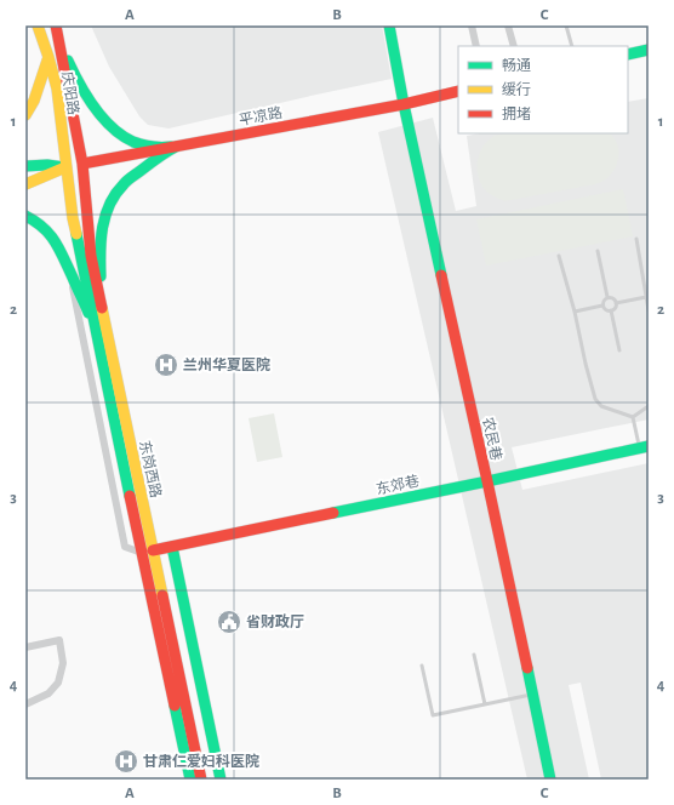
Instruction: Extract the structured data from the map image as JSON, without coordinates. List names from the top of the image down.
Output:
{
  "streets": {
    "main road": [
      "庆阳路",
      "平凉路",
      "农民巷",
      "东岗西路",
      "东郊巷"
    ]
  },
  "crossings": [
    ["庆阳路", "平凉路"],
    ["庆阳路", "东岗西路"],
    ["平凉路", "农民巷"],
    ["平凉路", "东岗西路"],
    ["农民巷", "东郊巷"],
    ["东岗西路", "东郊巷"]
  ],
  "places": {
    "hospital": ["兰州华夏医院", "甘肃仁爱妇科医院"],
    "public building": ["省财政厅"]
  },
  "legend": ["畅通", "缓行", "拥堵"],
  "grid": {
    "columns": ["A", "B", "C"],
    "rows": [
      "1",
      "2",
      "3",
      "4"
    ]
  }
}
